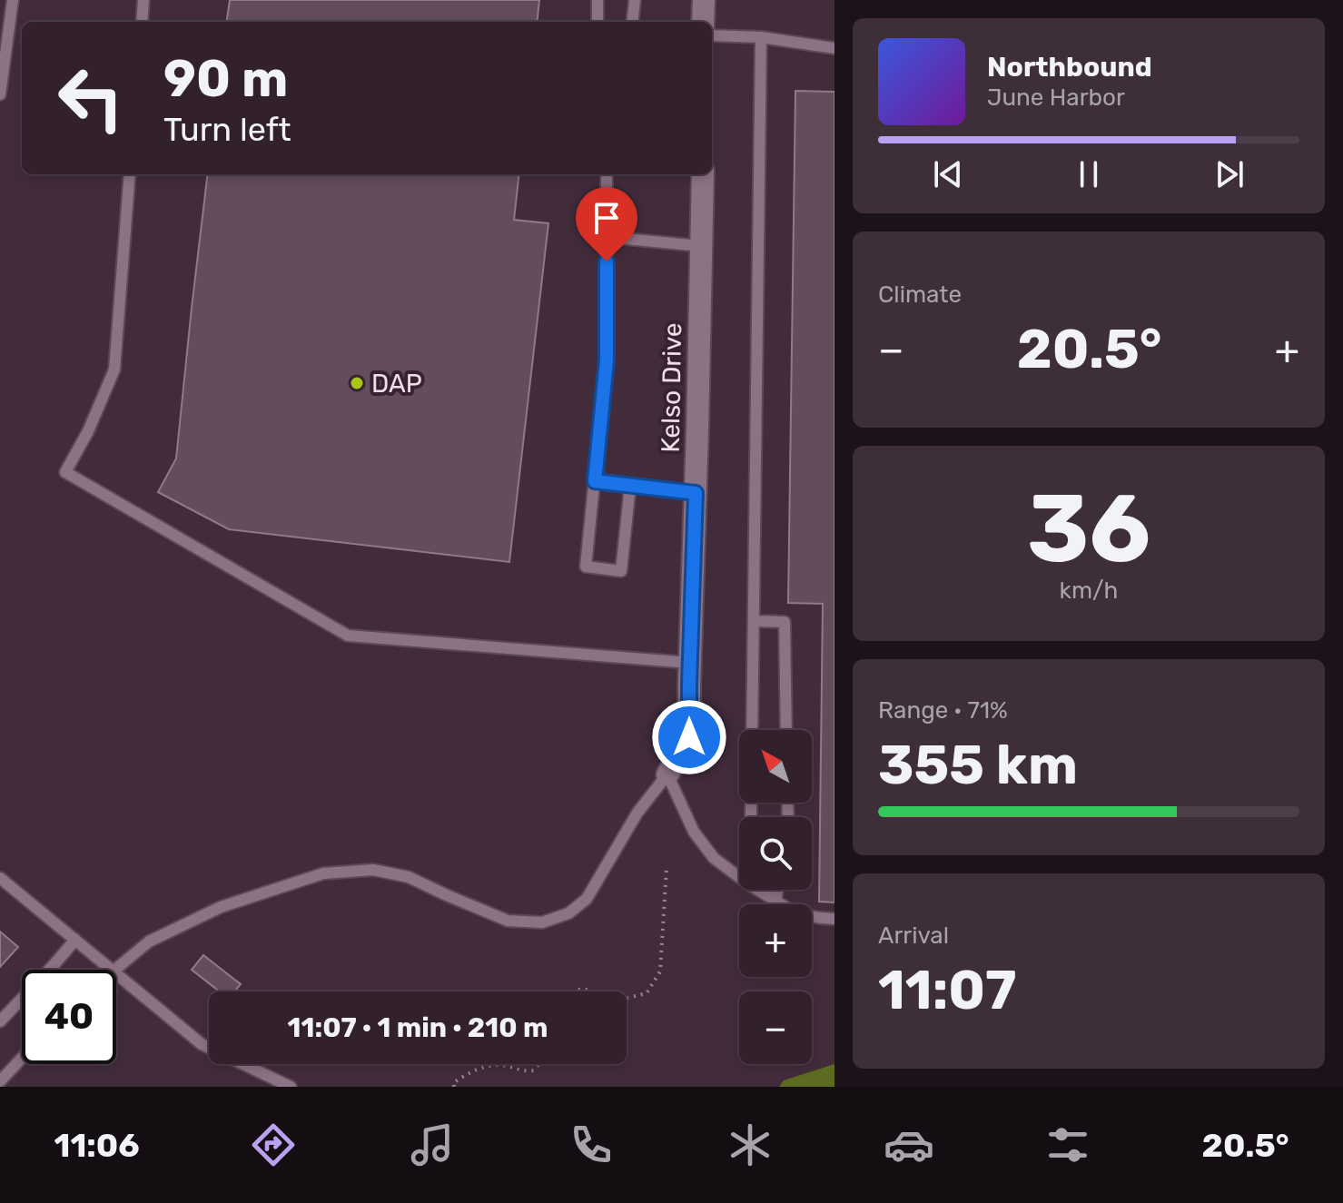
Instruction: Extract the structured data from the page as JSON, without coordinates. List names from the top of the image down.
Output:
{
  "streets": {
    "street": ["Kelso Drive"]
  },
  "places": ["DAP"],
  "north": "top left",
  "page": {
    "turn": ["90 m", "Turn left"],
    "song": ["Northbound", "June Harbor"],
    "tile": [
      "Climate",
      ["36", "km/h"],
      ["Range · 71%", "355 km"],
      ["Arrival", "11:07"]
    ],
    "heat": ["−", "20.5°", "+"],
    "map_buttons": ["+", "−"],
    "limit": "40",
    "trip": "11:07 · 1 min · 210 m",
    "tabs": ["11:06", "20.5°"]
  }
}
